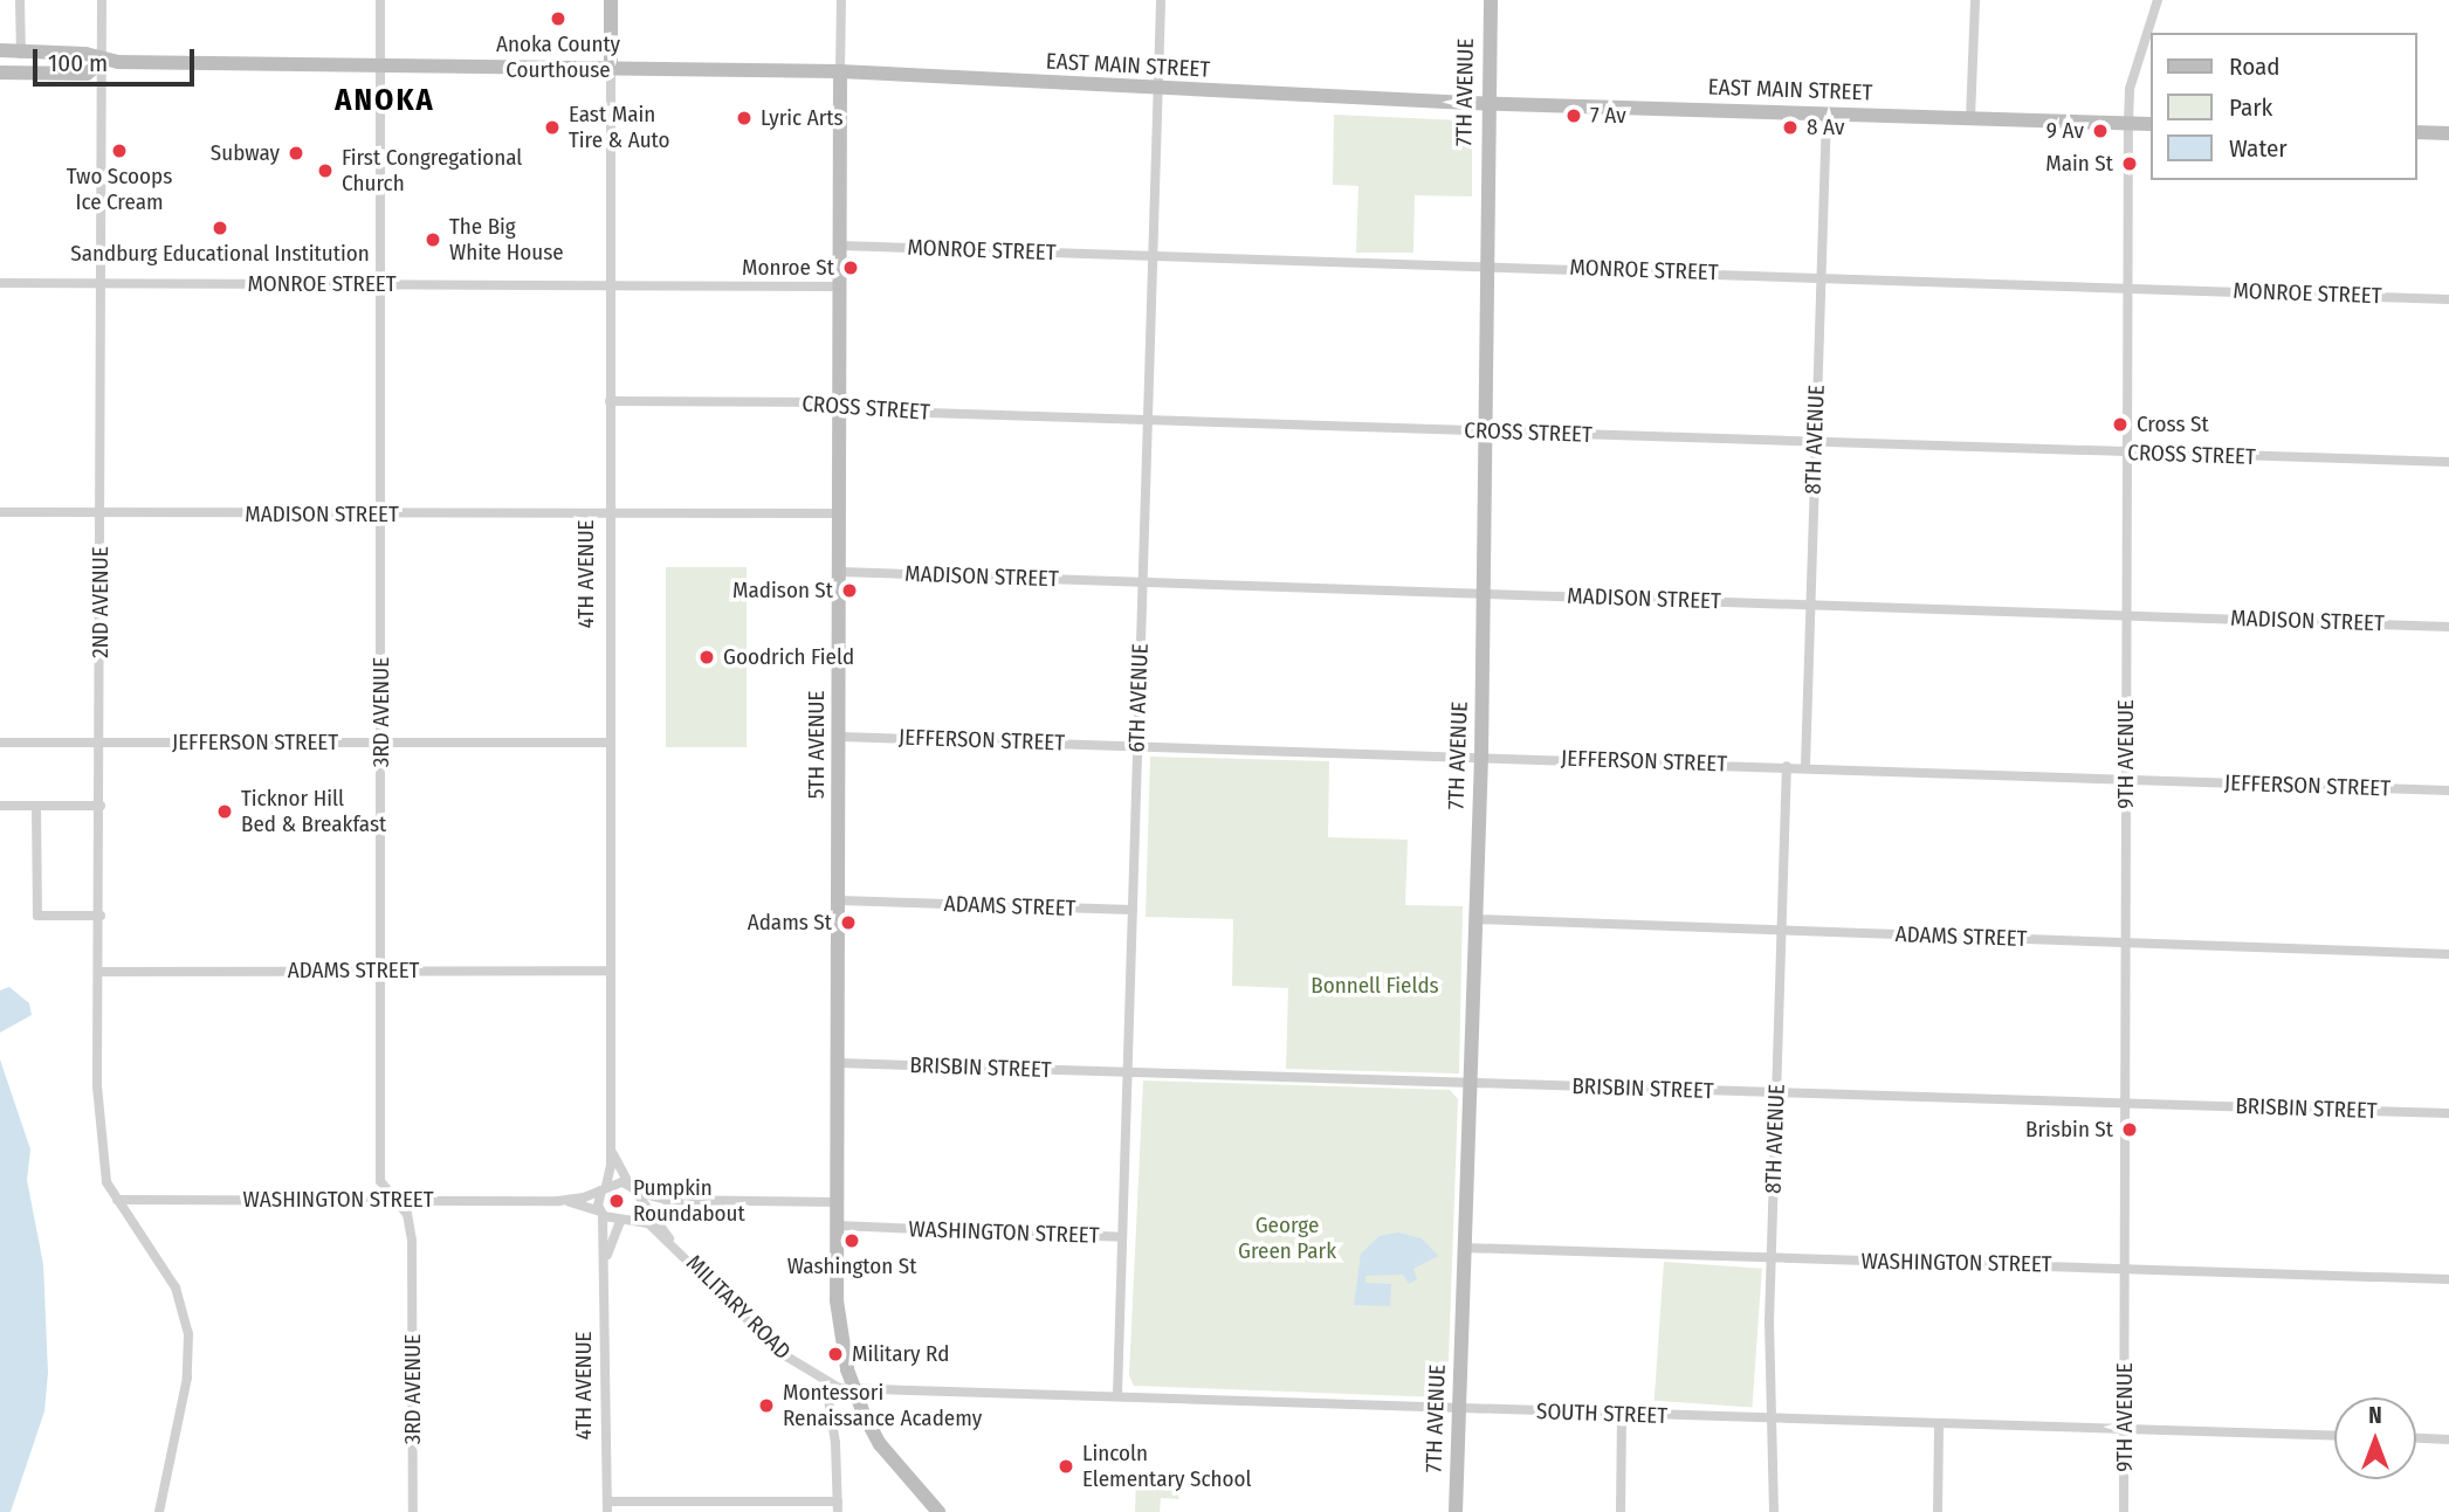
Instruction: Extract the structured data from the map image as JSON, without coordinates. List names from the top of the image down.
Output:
{
  "streets": {
    "main road": [
      "EAST MAIN STREET",
      "7TH AVENUE",
      "4TH AVENUE",
      "5TH AVENUE"
    ],
    "street": [
      "MONROE STREET",
      "CROSS STREET",
      "8TH AVENUE",
      "MADISON STREET",
      "2ND AVENUE",
      "6TH AVENUE",
      "3RD AVENUE",
      "JEFFERSON STREET",
      "9TH AVENUE",
      "ADAMS STREET",
      "BRISBIN STREET",
      "WASHINGTON STREET",
      "MILITARY ROAD",
      "SOUTH STREET"
    ]
  },
  "crossings": [
    ["EAST MAIN STREET", "7TH AVENUE"],
    ["EAST MAIN STREET", "8TH AVENUE"],
    ["EAST MAIN STREET", "4TH AVENUE"],
    ["EAST MAIN STREET", "2ND AVENUE"],
    ["EAST MAIN STREET", "6TH AVENUE"],
    ["EAST MAIN STREET", "3RD AVENUE"],
    ["EAST MAIN STREET", "5TH AVENUE"],
    ["EAST MAIN STREET", "9TH AVENUE"],
    ["7TH AVENUE", "MONROE STREET"],
    ["7TH AVENUE", "CROSS STREET"],
    ["7TH AVENUE", "MADISON STREET"],
    ["7TH AVENUE", "JEFFERSON STREET"],
    ["7TH AVENUE", "ADAMS STREET"],
    ["7TH AVENUE", "BRISBIN STREET"],
    ["7TH AVENUE", "WASHINGTON STREET"],
    ["7TH AVENUE", "SOUTH STREET"],
    ["MONROE STREET", "8TH AVENUE"],
    ["MONROE STREET", "4TH AVENUE"],
    ["MONROE STREET", "2ND AVENUE"],
    ["MONROE STREET", "6TH AVENUE"],
    ["MONROE STREET", "3RD AVENUE"],
    ["MONROE STREET", "5TH AVENUE"],
    ["MONROE STREET", "9TH AVENUE"],
    ["CROSS STREET", "8TH AVENUE"],
    ["CROSS STREET", "4TH AVENUE"],
    ["CROSS STREET", "6TH AVENUE"],
    ["CROSS STREET", "5TH AVENUE"],
    ["CROSS STREET", "9TH AVENUE"],
    ["8TH AVENUE", "MADISON STREET"],
    ["8TH AVENUE", "JEFFERSON STREET"],
    ["8TH AVENUE", "ADAMS STREET"],
    ["8TH AVENUE", "BRISBIN STREET"],
    ["8TH AVENUE", "WASHINGTON STREET"],
    ["8TH AVENUE", "SOUTH STREET"],
    ["MADISON STREET", "4TH AVENUE"],
    ["MADISON STREET", "2ND AVENUE"],
    ["MADISON STREET", "6TH AVENUE"],
    ["MADISON STREET", "3RD AVENUE"],
    ["MADISON STREET", "5TH AVENUE"],
    ["MADISON STREET", "9TH AVENUE"],
    ["4TH AVENUE", "JEFFERSON STREET"],
    ["4TH AVENUE", "ADAMS STREET"],
    ["4TH AVENUE", "WASHINGTON STREET"],
    ["4TH AVENUE", "MILITARY ROAD"],
    ["2ND AVENUE", "JEFFERSON STREET"],
    ["2ND AVENUE", "ADAMS STREET"],
    ["2ND AVENUE", "WASHINGTON STREET"],
    ["6TH AVENUE", "JEFFERSON STREET"],
    ["6TH AVENUE", "ADAMS STREET"],
    ["6TH AVENUE", "BRISBIN STREET"],
    ["6TH AVENUE", "WASHINGTON STREET"],
    ["6TH AVENUE", "SOUTH STREET"],
    ["3RD AVENUE", "JEFFERSON STREET"],
    ["3RD AVENUE", "ADAMS STREET"],
    ["3RD AVENUE", "WASHINGTON STREET"],
    ["JEFFERSON STREET", "5TH AVENUE"],
    ["JEFFERSON STREET", "9TH AVENUE"],
    ["5TH AVENUE", "ADAMS STREET"],
    ["5TH AVENUE", "BRISBIN STREET"],
    ["5TH AVENUE", "WASHINGTON STREET"],
    ["5TH AVENUE", "MILITARY ROAD"],
    ["5TH AVENUE", "SOUTH STREET"],
    ["9TH AVENUE", "ADAMS STREET"],
    ["9TH AVENUE", "BRISBIN STREET"],
    ["9TH AVENUE", "WASHINGTON STREET"],
    ["9TH AVENUE", "SOUTH STREET"],
    ["MILITARY ROAD", "SOUTH STREET"]
  ],
  "districts": ["ANOKA"],
  "parks": ["Bonnell Fields", "George Green Park"],
  "places": [
    "Anoka County Courthouse",
    "7 Av",
    "Lyric Arts",
    "East Main Tire & Auto",
    "8 Av",
    "9 Av",
    "Two Scoops Ice Cream",
    "Subway",
    "Main St",
    "First Congregational Church",
    "Sandburg Educational Institution",
    "The Big White House",
    "Monroe St",
    "Cross St",
    "Madison St",
    "Goodrich Field",
    "Ticknor Hill Bed & Breakfast",
    "Adams St",
    "Brisbin St",
    "Pumpkin Roundabout",
    "Washington St",
    "Military Rd",
    "Montessori Renaissance Academy",
    "Lincoln Elementary School"
  ],
  "legend": ["Road", "Park", "Water"],
  "scale_bar": "100 m",
  "north": "top"
}
